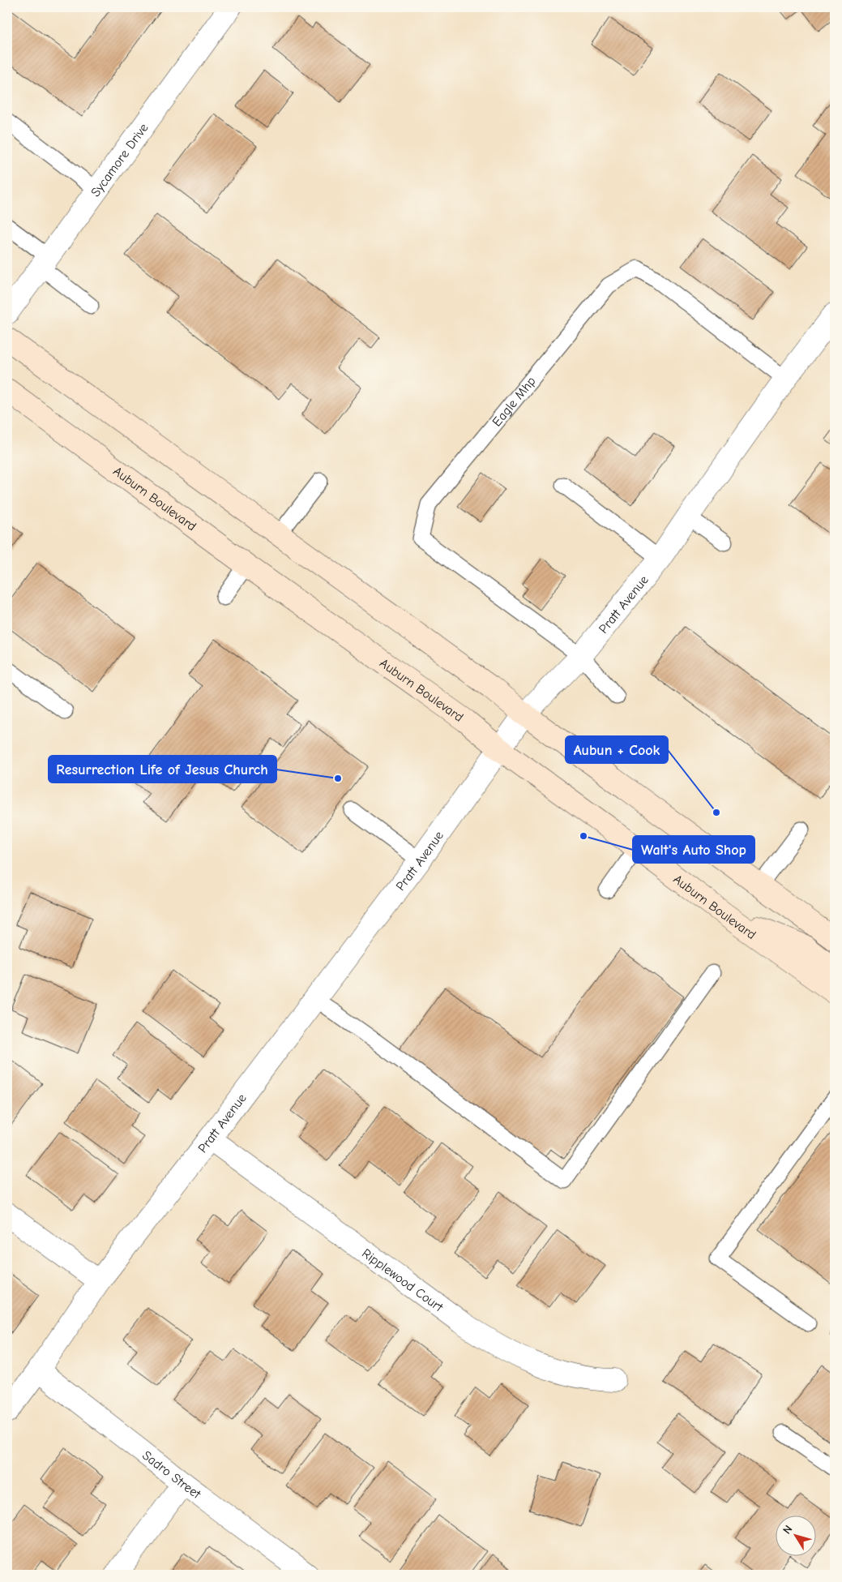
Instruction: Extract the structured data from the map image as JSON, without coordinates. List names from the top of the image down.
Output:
{
  "streets": {
    "main road": ["Auburn Boulevard"],
    "street": [
      "Sycamore Drive",
      "Pratt Avenue",
      "Ripplewood Court",
      "Sadro Street"
    ],
    "lane": ["Eagle Mhp"]
  },
  "crossings": [
    ["Eagle Mhp", "Pratt Avenue"],
    ["Auburn Boulevard", "Pratt Avenue"],
    ["Pratt Avenue", "Ripplewood Court"],
    ["Pratt Avenue", "Sadro Street"]
  ],
  "places": ["Resurrection Life of Jesus Church", "Aubun + Cook", "Walt's Auto Shop"],
  "north": "top left"
}
